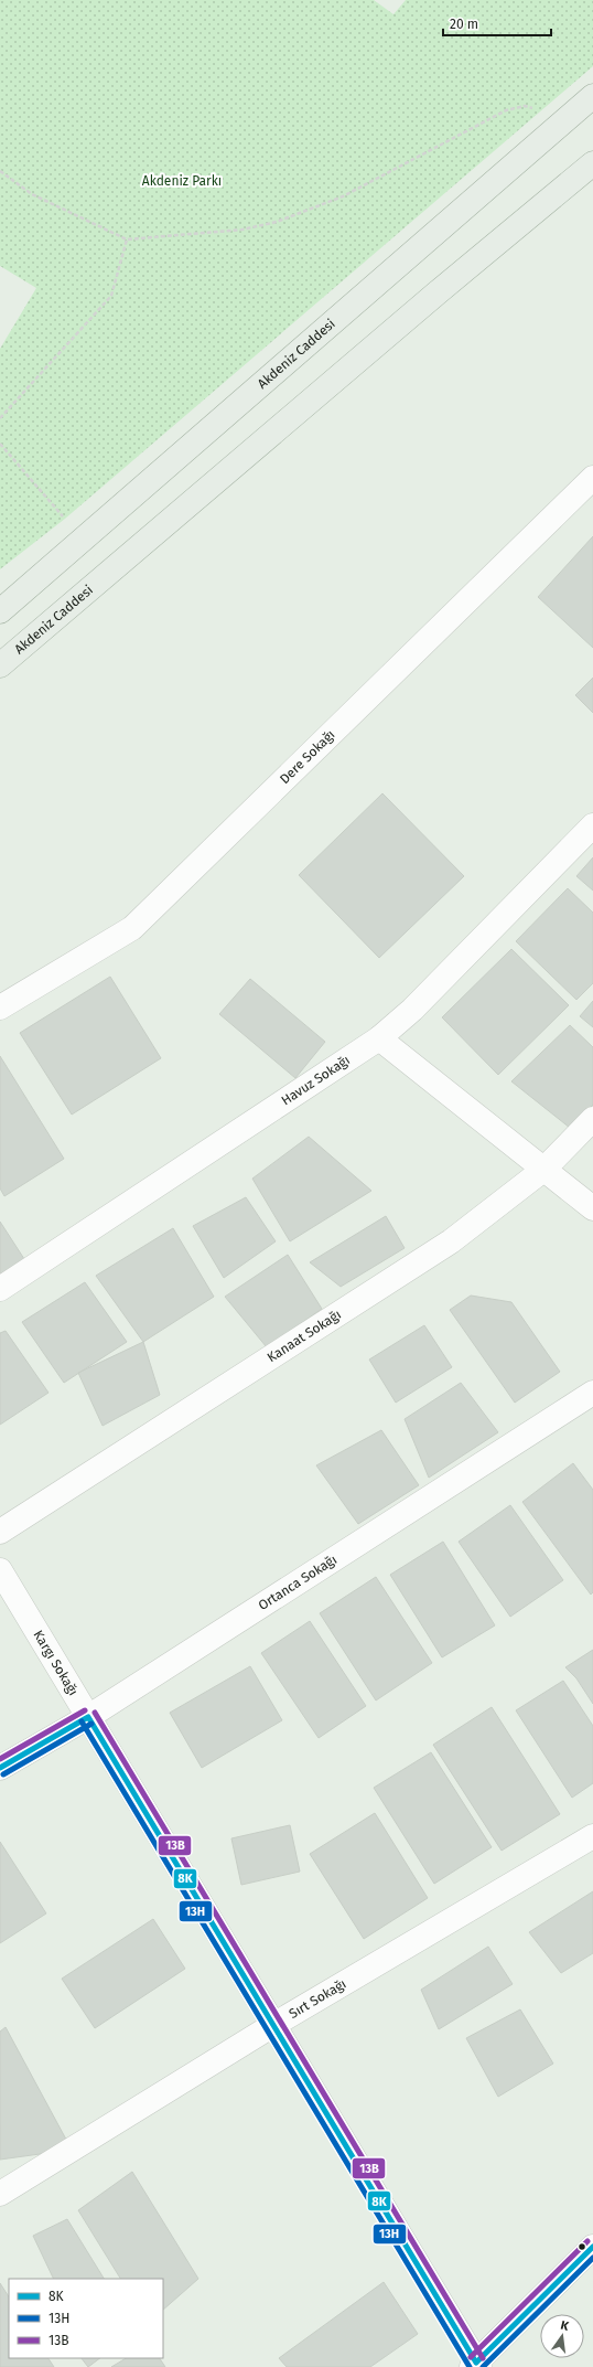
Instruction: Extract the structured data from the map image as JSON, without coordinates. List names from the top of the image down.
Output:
{
  "streets": {
    "main road": ["Akdeniz Caddesi"],
    "street": [
      "Dere Sokağı",
      "Havuz Sokağı",
      "Kanaat Sokağı",
      "Ortanca Sokağı",
      "Kargı Sokağı",
      "Sırt Sokağı"
    ]
  },
  "crossings": [
    ["Ortanca Sokağı", "Kargı Sokağı"],
    ["Kargı Sokağı", "Sırt Sokağı"]
  ],
  "parks": ["Akdeniz Parkı"],
  "lines": ["transit line 13B", "transit line 8K", "transit line 13H"],
  "legend": ["8K", "13H", "13B"],
  "scale_bar": "20 m",
  "north": "top"
}
